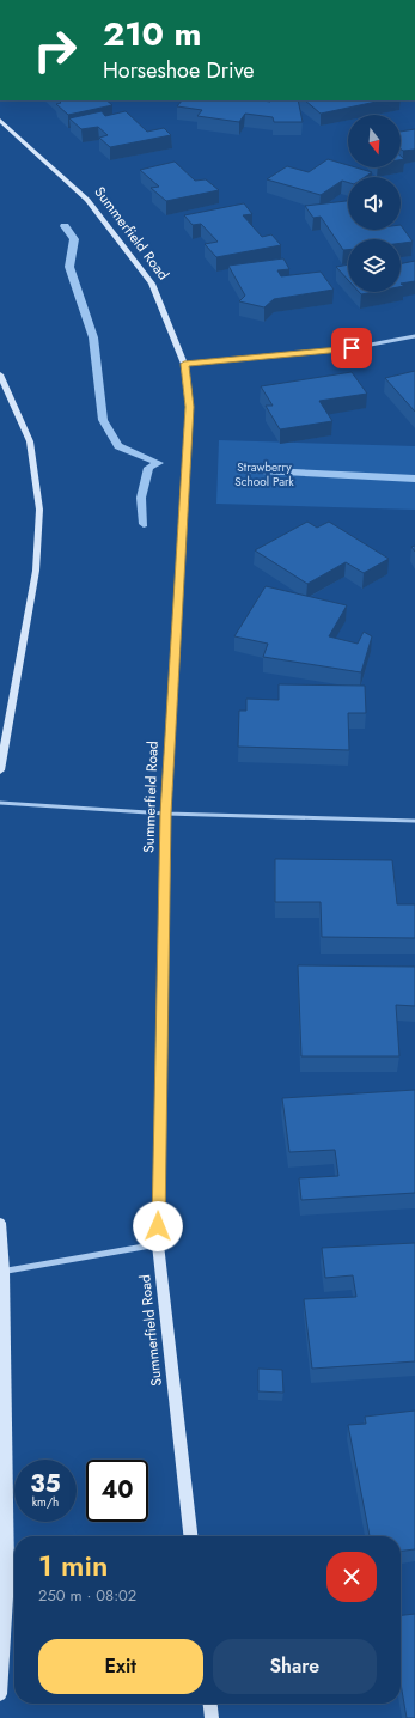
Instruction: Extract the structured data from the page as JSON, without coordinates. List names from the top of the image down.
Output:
{
  "streets": {
    "street": ["Summerfield Road"]
  },
  "parks": ["Strawberry School Park"],
  "north": "bottom",
  "page": {
    "turn": ["210 m", "Horseshoe Drive"],
    "speed": "35 km/h",
    "limit": "40",
    "heading": ["1 min", "250 m · 08:02"],
    "buttons": ["Exit", "Share"]
  }
}
